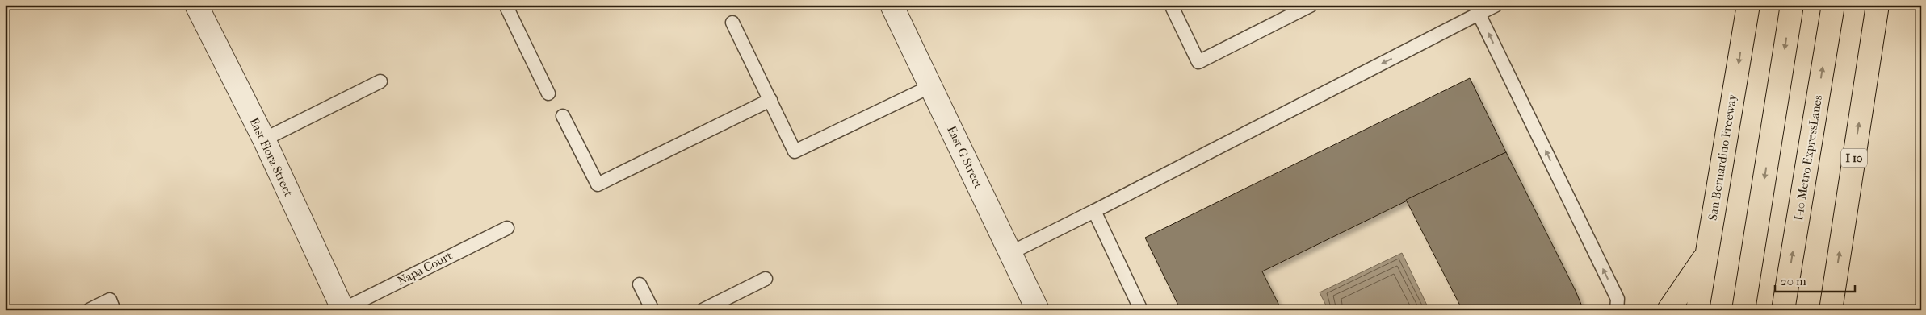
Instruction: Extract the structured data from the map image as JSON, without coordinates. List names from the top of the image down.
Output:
{
  "streets": {
    "highway": ["San Bernardino Freeway", "I-10 Metro ExpressLanes", "I 10"],
    "street": ["East Flora Street", "East G Street"],
    "lane": ["Napa Court"]
  },
  "crossings": [
    ["East Flora Street", "Napa Court"]
  ],
  "scale_bar": "20 m"
}
